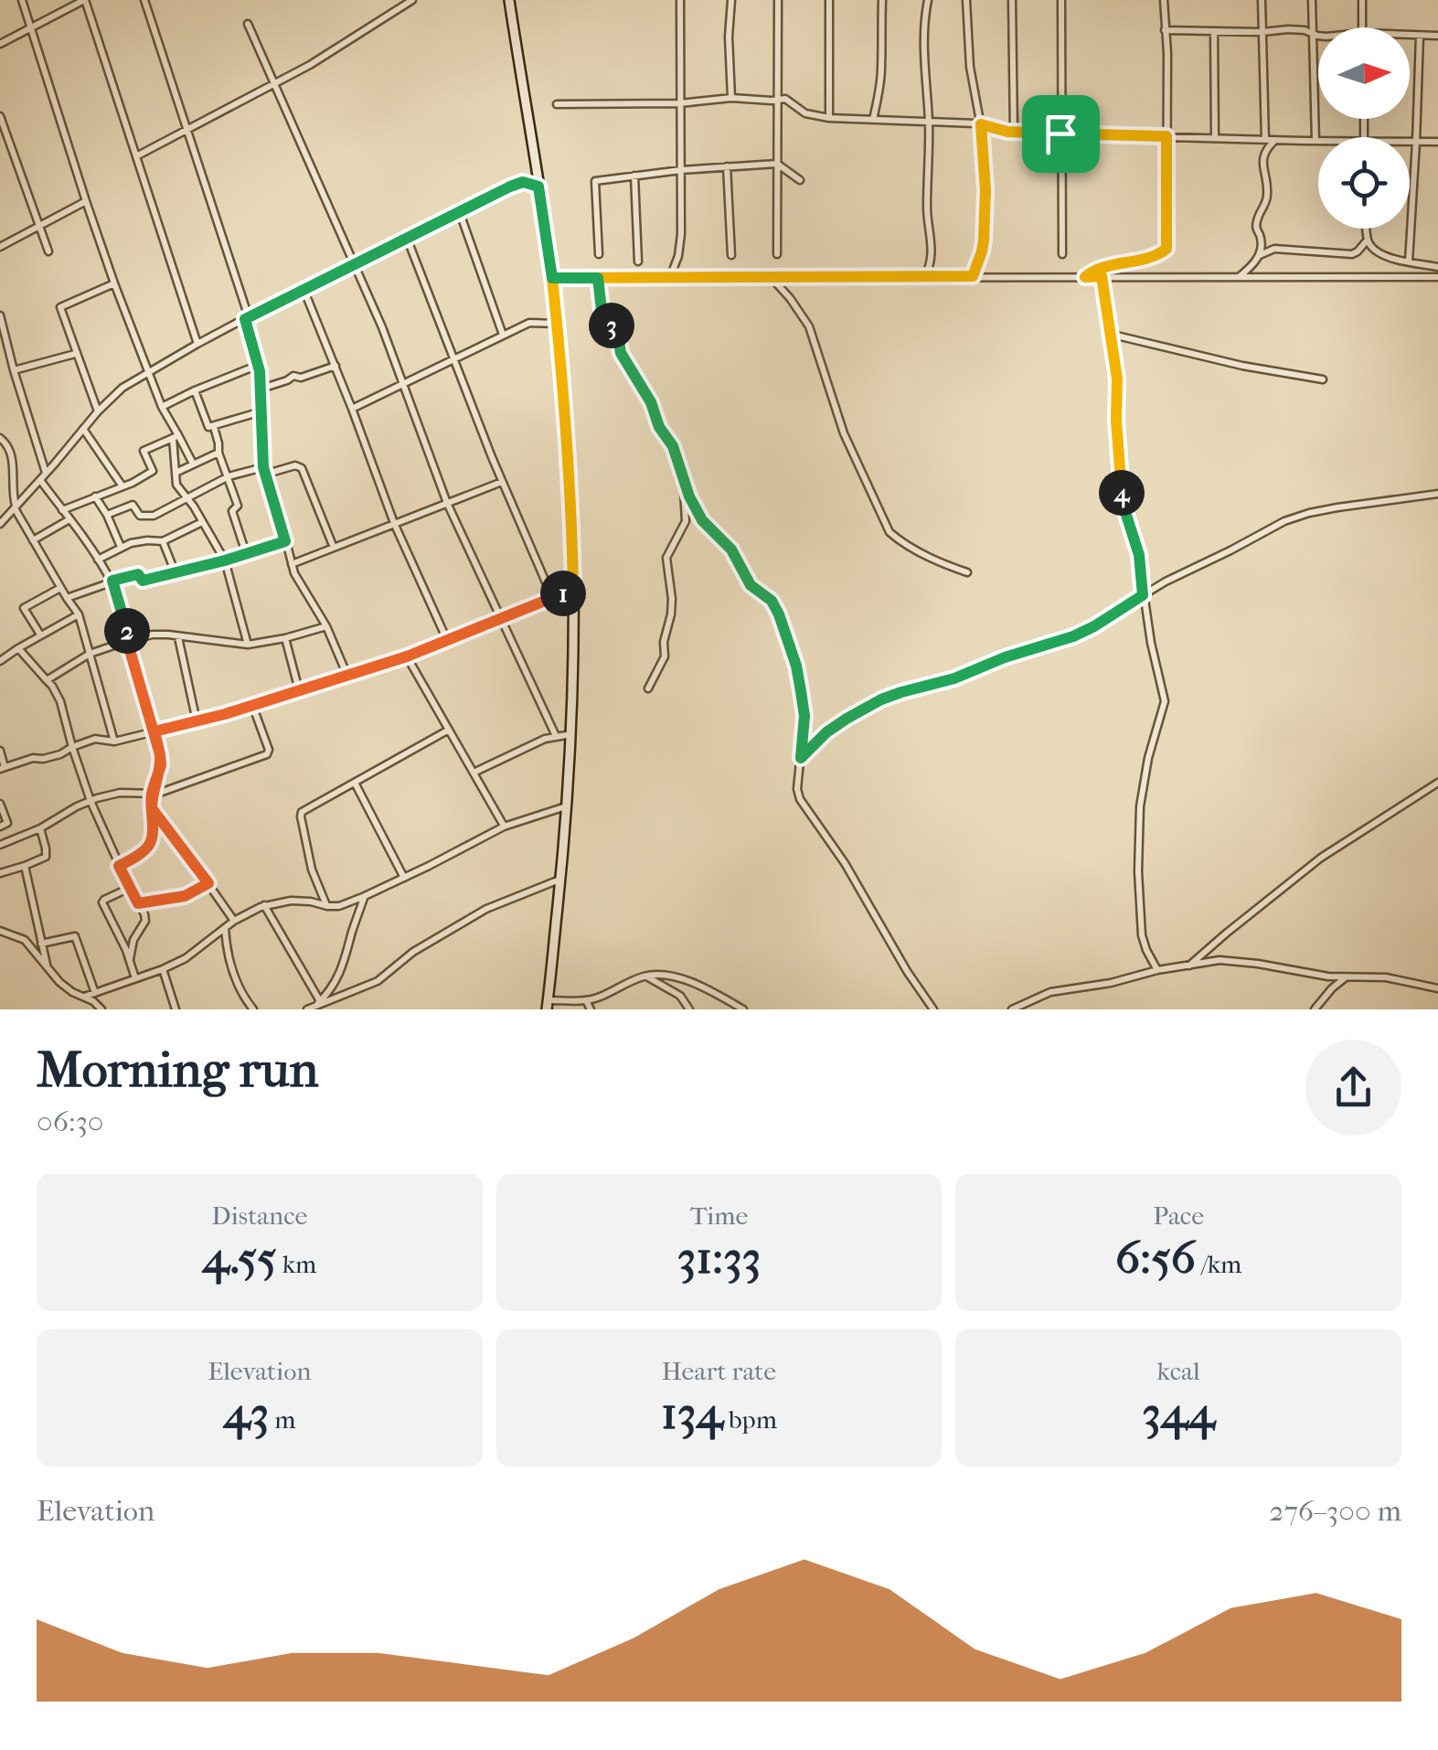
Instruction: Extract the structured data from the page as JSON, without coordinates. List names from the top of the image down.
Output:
{
  "north": "right",
  "page": {
    "pins": [
      "3",
      "4",
      "1",
      "2"
    ],
    "heading": ["Morning run", "06:30"],
    "stats": [
      ["Distance", "4.55 km"],
      ["Time", "31:33"],
      ["Pace", "6:56 /km"],
      ["Elevation", "43 m"],
      ["Heart rate", "134 bpm"],
      ["kcal", "344"]
    ],
    "chart": ["Elevation", "276–300 m"]
  }
}
